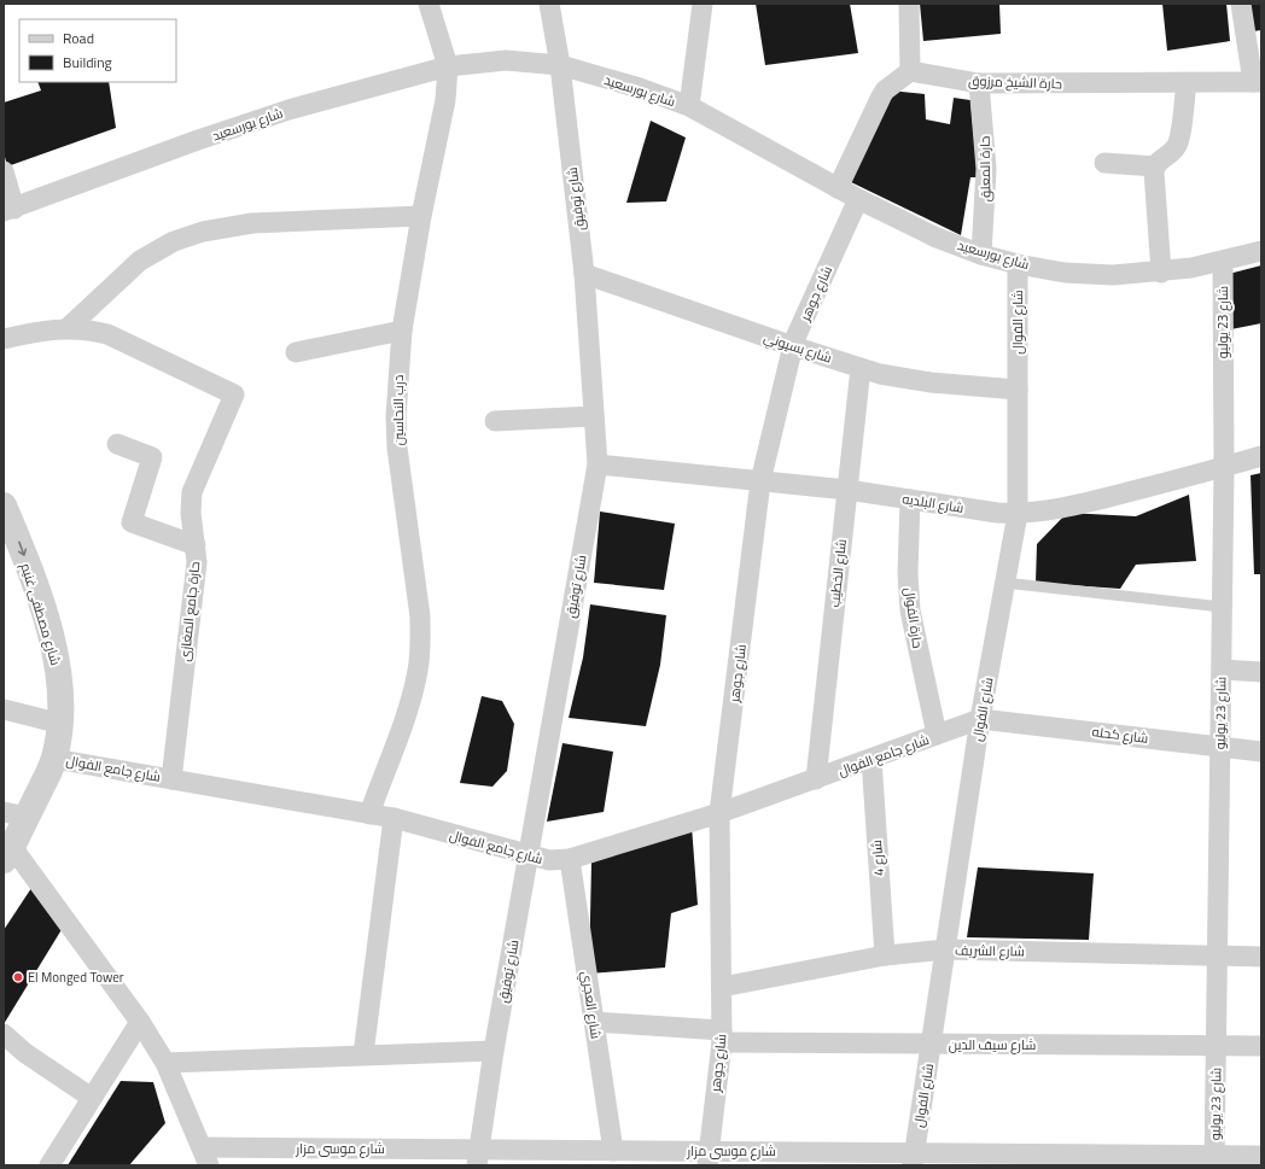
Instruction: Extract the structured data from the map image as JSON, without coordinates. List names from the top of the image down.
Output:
{
  "streets": {
    "street": [
      "حارة الشيخ مرزوق",
      "شارع بورسعيد",
      "حارة المعلق",
      "شارع توفيق",
      "شارع جوهر",
      "شارع الفوال",
      "شارع 23 يوليو",
      "شارع بسيوني",
      "درب النحاسين",
      "شارع البلديه",
      "شارع الخطيب",
      "حارة جامع المغازى",
      "شارع مصطفى غنيم",
      "حارة الفوال",
      "شارع كحله",
      "شارع جامع الفوال",
      "شارع 4",
      "شارع الشريف",
      "شارع العجري",
      "شارع سيف الدين",
      "شارع موسى مزار"
    ]
  },
  "crossings": [
    ["حارة الشيخ مرزوق", "حارة المعلق"],
    ["شارع بورسعيد", "حارة المعلق"],
    ["شارع بورسعيد", "شارع توفيق"],
    ["شارع بورسعيد", "شارع جوهر"],
    ["شارع بورسعيد", "شارع الفوال"],
    ["شارع بورسعيد", "شارع 23 يوليو"],
    ["شارع بورسعيد", "درب النحاسين"],
    ["شارع توفيق", "شارع بسيوني"],
    ["شارع توفيق", "شارع البلديه"],
    ["شارع توفيق", "شارع جامع الفوال"],
    ["شارع توفيق", "شارع موسى مزار"],
    ["شارع جوهر", "شارع بسيوني"],
    ["شارع جوهر", "شارع البلديه"],
    ["شارع جوهر", "شارع جامع الفوال"],
    ["شارع جوهر", "شارع الشريف"],
    ["شارع جوهر", "شارع سيف الدين"],
    ["شارع جوهر", "شارع موسى مزار"],
    ["شارع الفوال", "شارع بسيوني"],
    ["شارع الفوال", "شارع البلديه"],
    ["شارع الفوال", "شارع كحله"],
    ["شارع الفوال", "شارع جامع الفوال"],
    ["شارع الفوال", "شارع الشريف"],
    ["شارع الفوال", "شارع سيف الدين"],
    ["شارع الفوال", "شارع موسى مزار"],
    ["شارع 23 يوليو", "شارع البلديه"],
    ["شارع 23 يوليو", "شارع كحله"],
    ["شارع 23 يوليو", "شارع الشريف"],
    ["شارع 23 يوليو", "شارع سيف الدين"],
    ["شارع 23 يوليو", "شارع موسى مزار"],
    ["شارع بسيوني", "شارع الخطيب"],
    ["درب النحاسين", "شارع جامع الفوال"],
    ["شارع البلديه", "شارع الخطيب"],
    ["شارع البلديه", "حارة الفوال"],
    ["شارع الخطيب", "شارع جامع الفوال"],
    ["حارة جامع المغازى", "شارع جامع الفوال"],
    ["شارع مصطفى غنيم", "شارع جامع الفوال"],
    ["حارة الفوال", "شارع جامع الفوال"],
    ["شارع كحله", "شارع جامع الفوال"],
    ["شارع جامع الفوال", "شارع 4"],
    ["شارع جامع الفوال", "شارع العجري"],
    ["شارع 4", "شارع الشريف"],
    ["شارع العجري", "شارع سيف الدين"],
    ["شارع العجري", "شارع موسى مزار"]
  ],
  "one_way": ["شارع مصطفى غنيم"],
  "places": ["El Monged Tower"],
  "legend": ["Road", "Building"]
}
